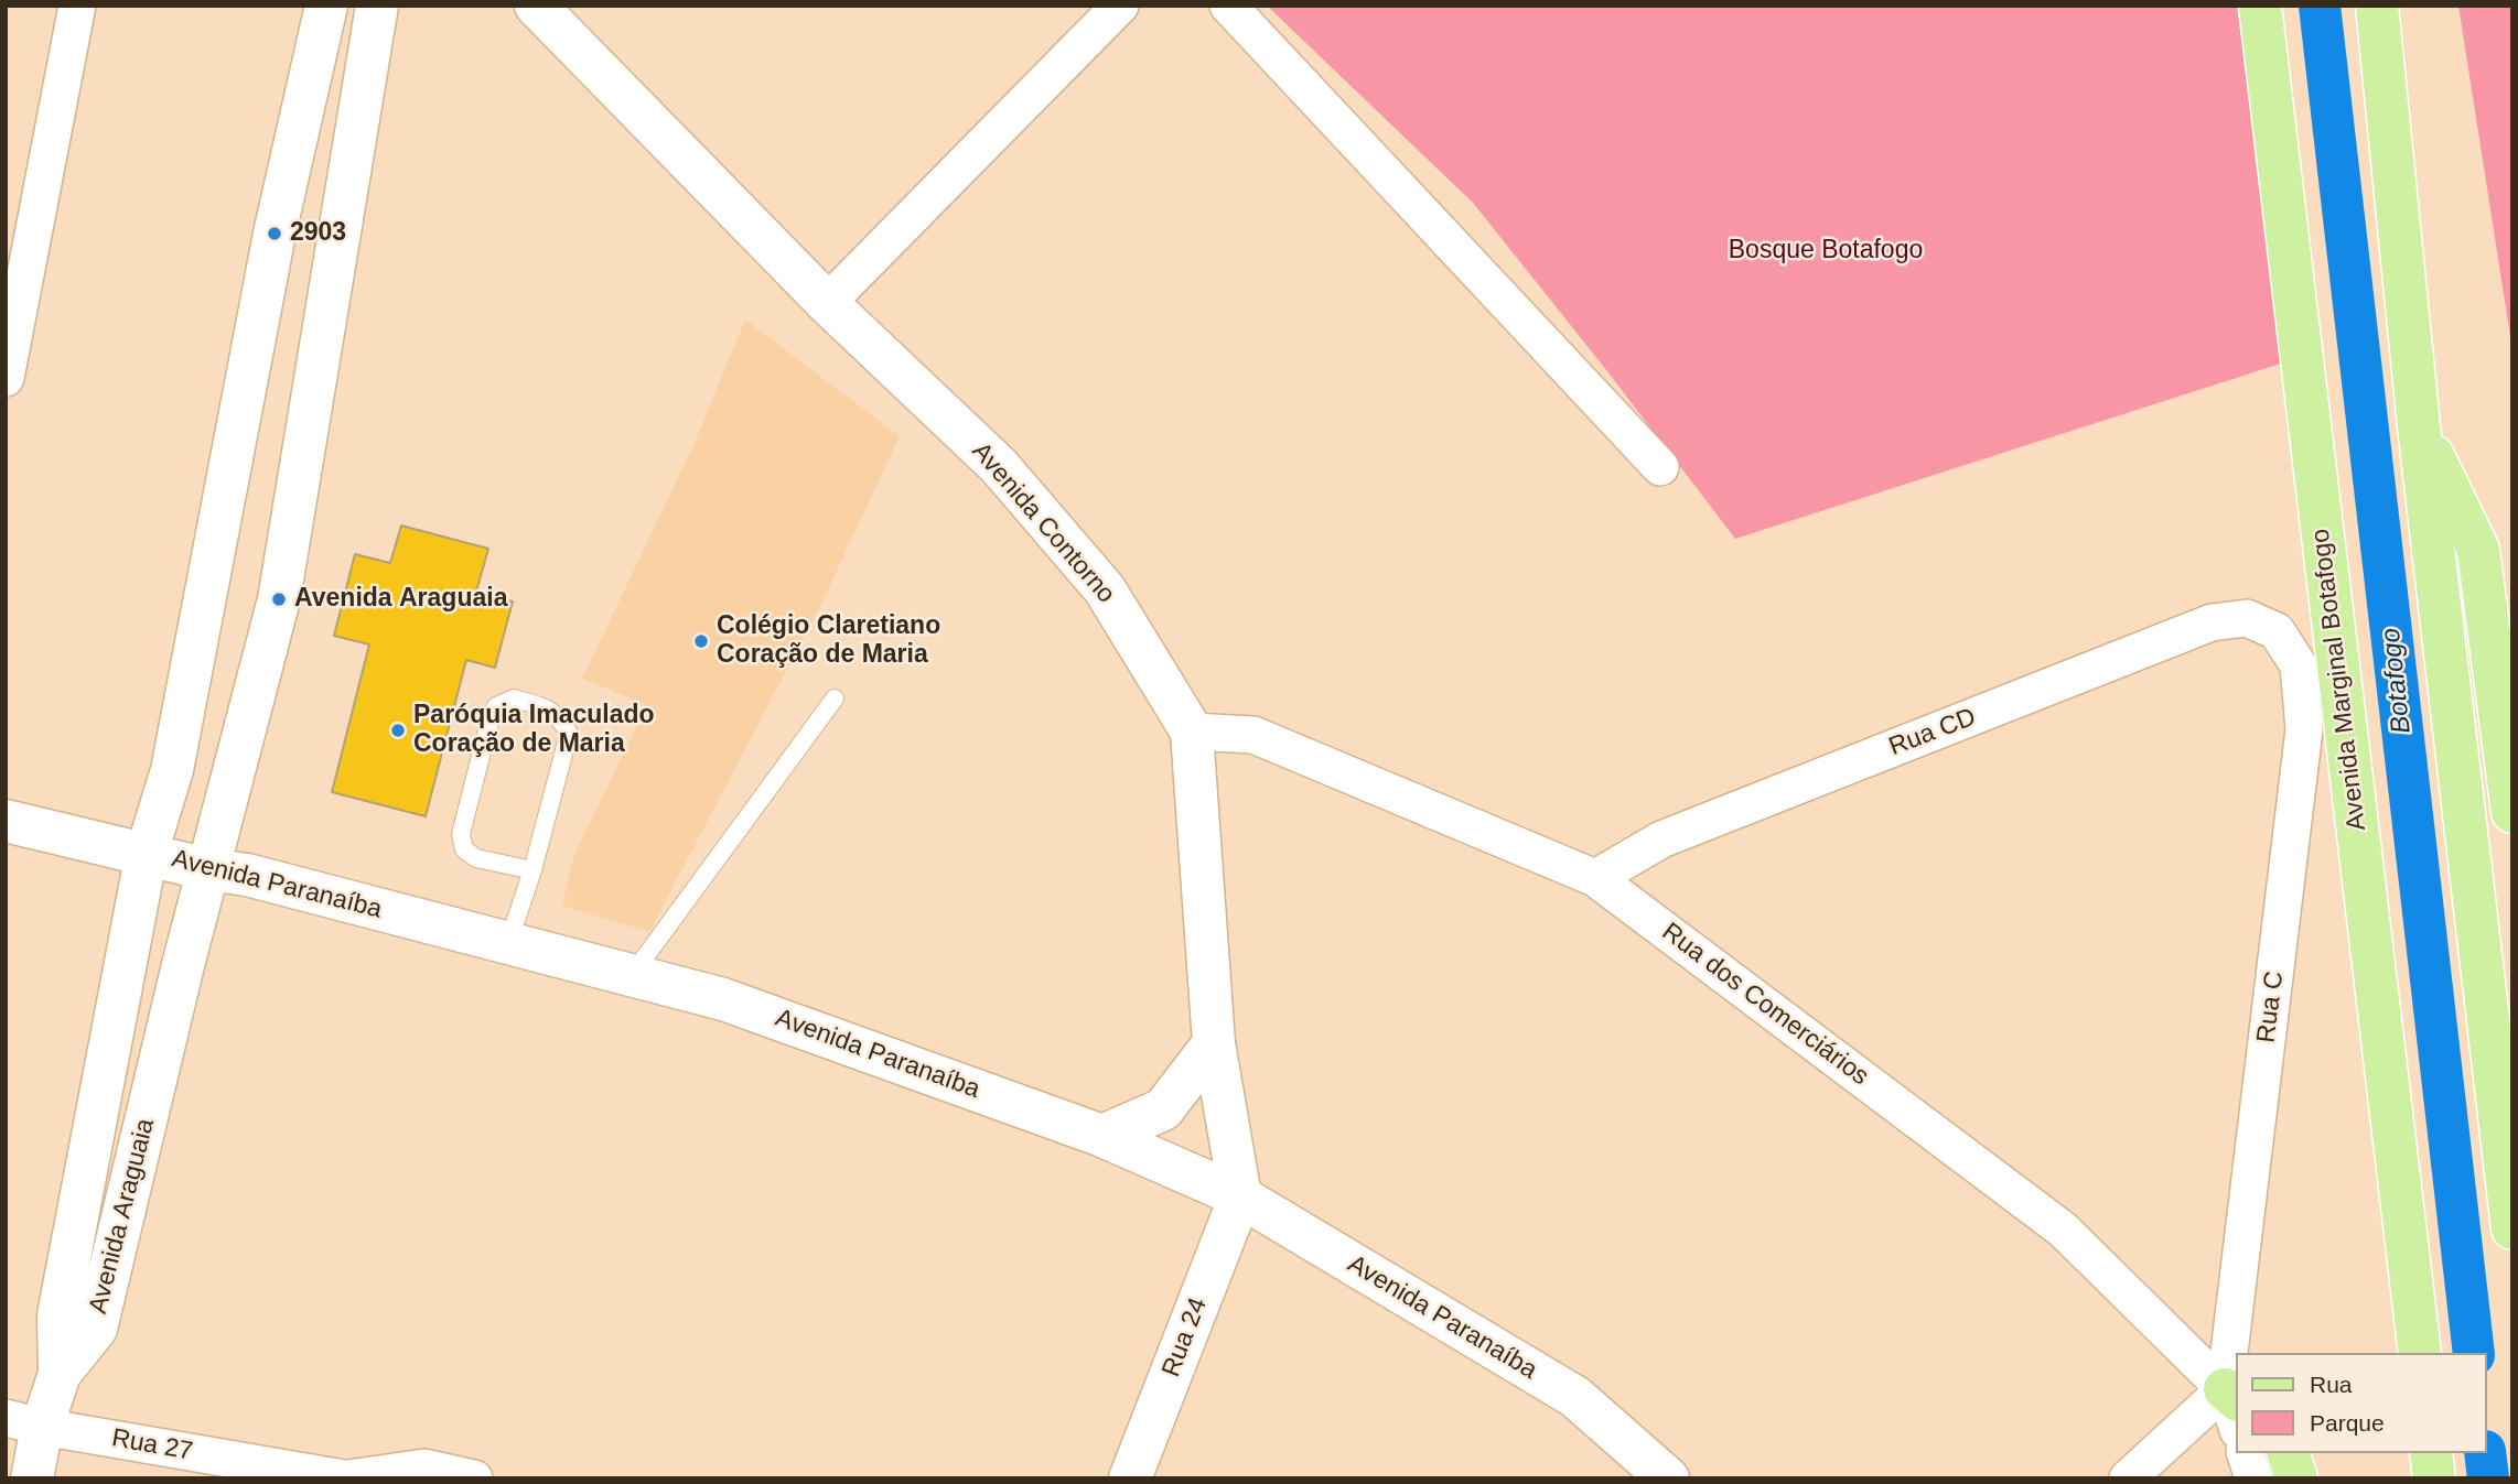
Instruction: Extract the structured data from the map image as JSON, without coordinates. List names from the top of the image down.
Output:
{
  "streets": {
    "main road": [
      "Avenida Contorno",
      "Avenida Marginal Botafogo",
      "Avenida Paranaíba",
      "Avenida Araguaia",
      "Rua 24"
    ],
    "street": [
      "Rua CD",
      "Rua dos Comerciários",
      "Rua C",
      "Rua 27"
    ]
  },
  "crossings": [
    ["Avenida Contorno", "Avenida Paranaíba"],
    ["Avenida Contorno", "Rua dos Comerciários"],
    ["Avenida Contorno", "Rua 24"],
    ["Rua CD", "Rua dos Comerciários"],
    ["Rua CD", "Rua C"],
    ["Avenida Paranaíba", "Avenida Araguaia"],
    ["Avenida Paranaíba", "Rua 24"],
    ["Rua dos Comerciários", "Rua C"],
    ["Avenida Araguaia", "Rua 27"]
  ],
  "water": ["Botafogo"],
  "parks": ["Bosque Botafogo"],
  "places": [
    "2903",
    "Avenida Araguaia",
    "Colégio Claretiano Coração de Maria",
    "Paróquia Imaculado Coração de Maria"
  ],
  "legend": ["Rua", "Parque"]
}
